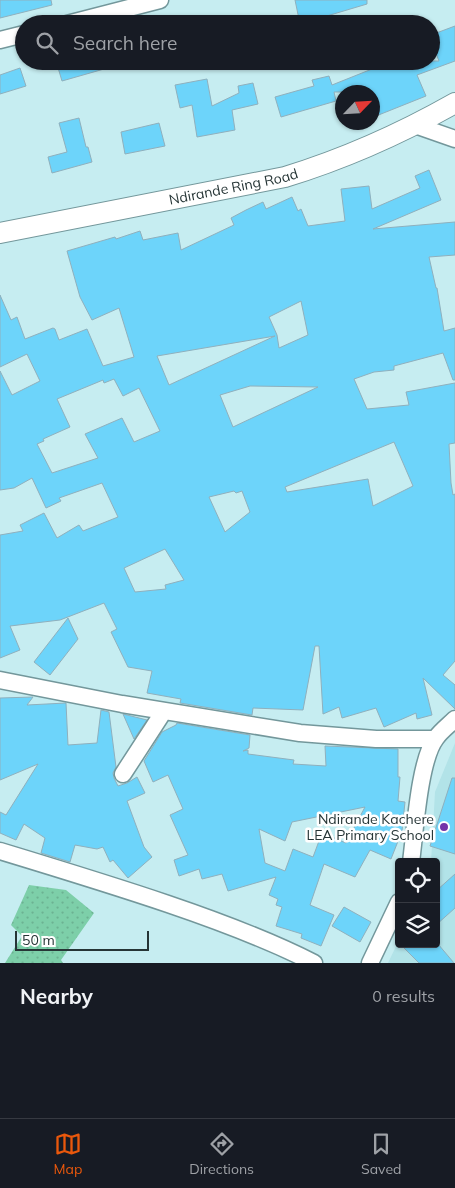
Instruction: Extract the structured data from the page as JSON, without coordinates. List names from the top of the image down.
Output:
{
  "streets": {
    "street": ["Ndirande Ring Road"]
  },
  "places": ["Ndirande Kachere LEA Primary School"],
  "scale_bar": "50 m",
  "north": "top right",
  "page": {
    "search": "Search here",
    "scale": "50 m",
    "heading": ["Nearby", "0 results"],
    "nav": ["Map", "Directions", "Saved"]
  }
}
